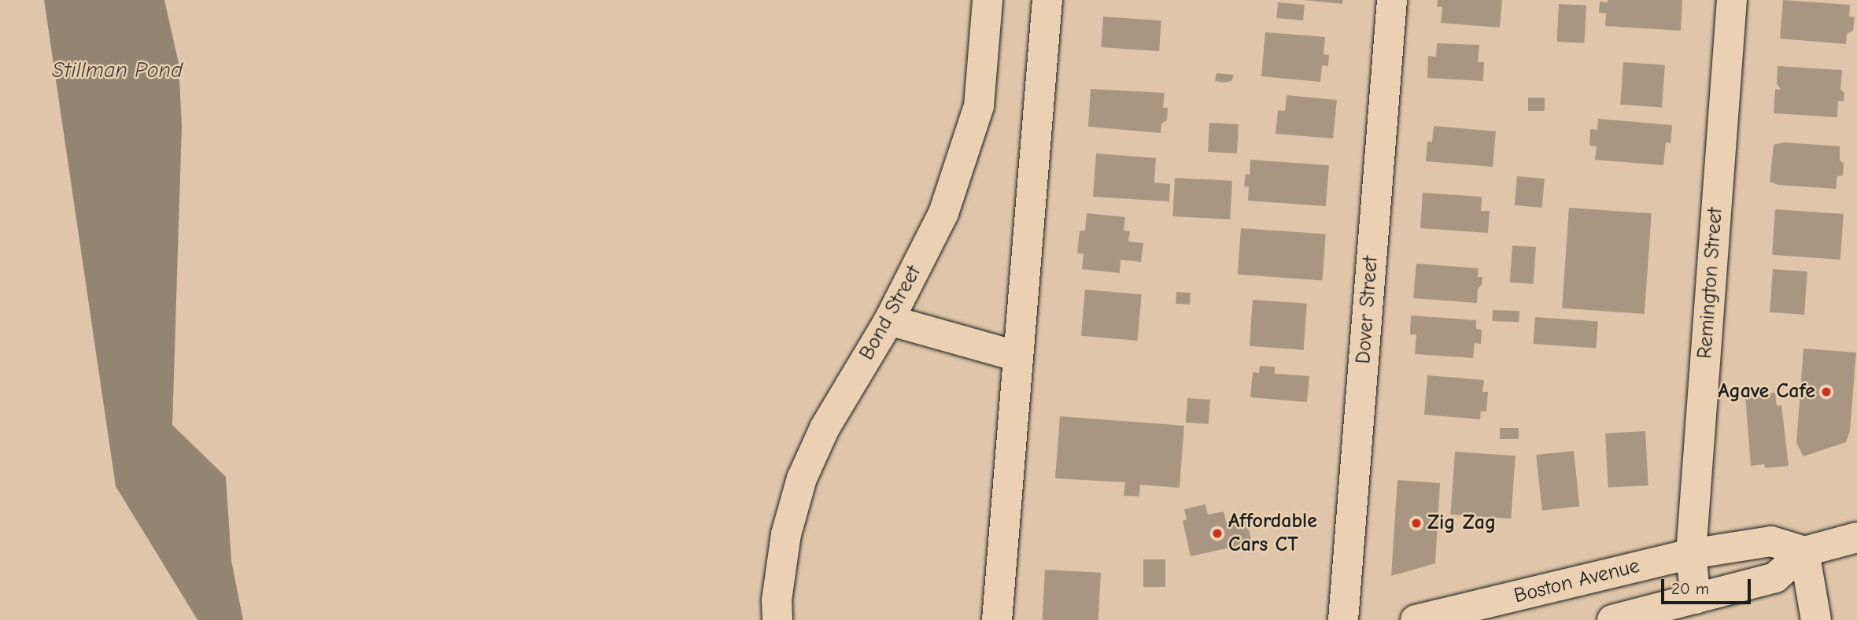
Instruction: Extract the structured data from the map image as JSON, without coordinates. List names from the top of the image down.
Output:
{
  "streets": {
    "street": [
      "Remington Street",
      "Dover Street",
      "Bond Street",
      "Boston Avenue"
    ]
  },
  "crossings": [
    ["Remington Street", "Boston Avenue"]
  ],
  "water": ["Stillman Pond"],
  "places": ["Agave Cafe", "Zig Zag", "Affordable Cars CT"],
  "scale_bar": "20 m"
}
